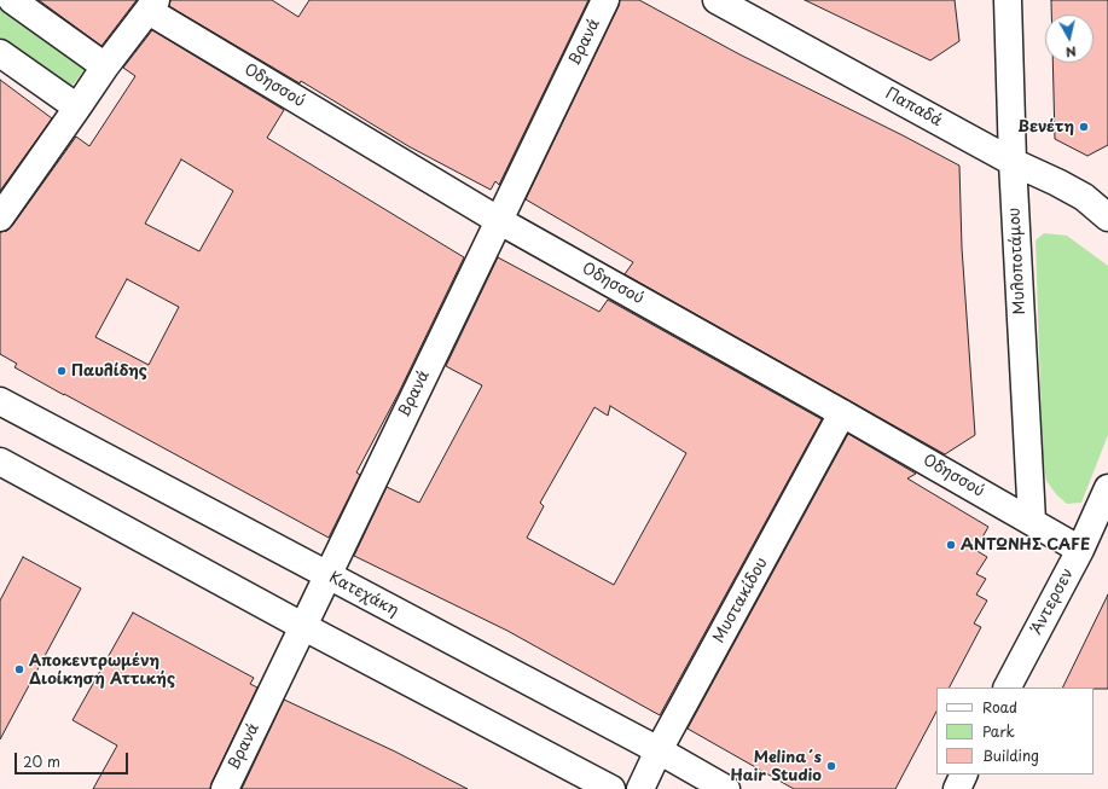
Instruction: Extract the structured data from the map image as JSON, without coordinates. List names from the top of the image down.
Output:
{
  "streets": {
    "street": [
      "Βρανά",
      "Οδησσού",
      "Παπαδά",
      "Μυλοποτάμου",
      "Κατεχάκη",
      "Μυστακίδου",
      "Άντερσεν"
    ]
  },
  "crossings": [
    ["Βρανά", "Οδησσού"],
    ["Βρανά", "Κατεχάκη"],
    ["Οδησσού", "Μυλοποτάμου"],
    ["Οδησσού", "Μυστακίδου"],
    ["Οδησσού", "Άντερσεν"],
    ["Παπαδά", "Μυλοποτάμου"],
    ["Κατεχάκη", "Μυστακίδου"]
  ],
  "places": [
    "Βενέτη",
    "Παυλίδης",
    "ΑΝΤΩΝΗΣ CAFE",
    "Αποκεντρωμένη Διοίκηση Αττικής",
    "Melina´s Hair Studio"
  ],
  "legend": ["Road", "Park", "Building"],
  "scale_bar": "20 m",
  "north": "bottom"
}
